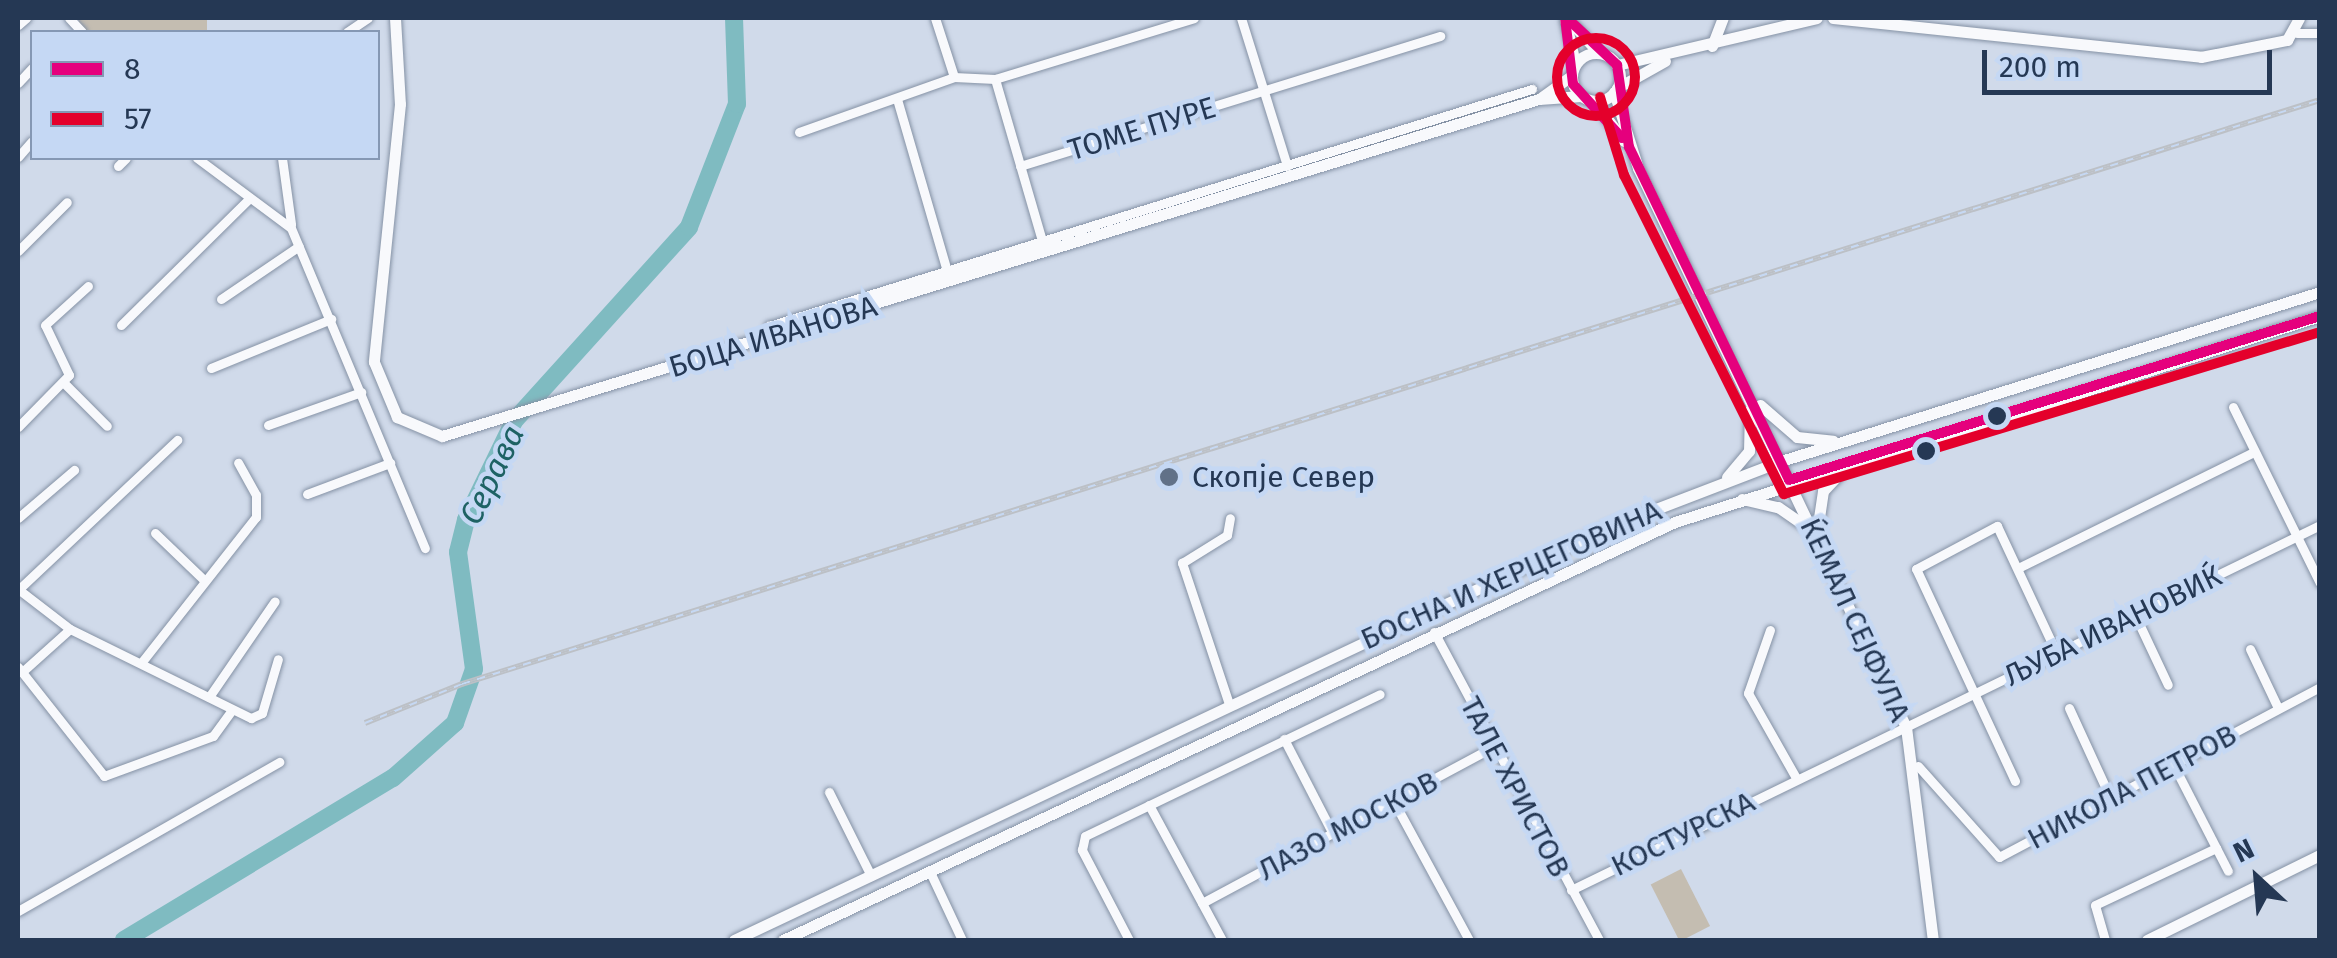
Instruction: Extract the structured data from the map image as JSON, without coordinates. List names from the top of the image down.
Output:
{
  "streets": {
    "street": [
      "ТОМЕ ПУРЕ",
      "БОЦА ИВАНОВА",
      "БОСНА И ХЕРЦЕГОВИНА",
      "ЌЕМАЛ СЕЈФУЛА",
      "ЉУБА ИВАНОВИЌ",
      "ТАЛЕ ХРИСТОВ",
      "НИКОЛА ПЕТРОВ",
      "ЛАЗО МОСКОВ",
      "КОСТУРСКА"
    ]
  },
  "crossings": [
    ["БОСНА И ХЕРЦЕГОВИНА", "ЌЕМАЛ СЕЈФУЛА"],
    ["БОСНА И ХЕРЦЕГОВИНА", "ТАЛЕ ХРИСТОВ"],
    ["ЌЕМАЛ СЕЈФУЛА", "ЉУБА ИВАНОВИЌ"],
    ["ЌЕМАЛ СЕЈФУЛА", "НИКОЛА ПЕТРОВ"],
    ["ЌЕМАЛ СЕЈФУЛА", "КОСТУРСКА"],
    ["ЉУБА ИВАНОВИЌ", "КОСТУРСКА"],
    ["ТАЛЕ ХРИСТОВ", "ЛАЗО МОСКОВ"],
    ["ТАЛЕ ХРИСТОВ", "КОСТУРСКА"]
  ],
  "water": ["Серава"],
  "places": ["Скопје Север"],
  "lines": ["transit line 8", "transit line 57"],
  "legend": ["8", "57"],
  "scale_bar": "200 m",
  "north": "top left"
}
